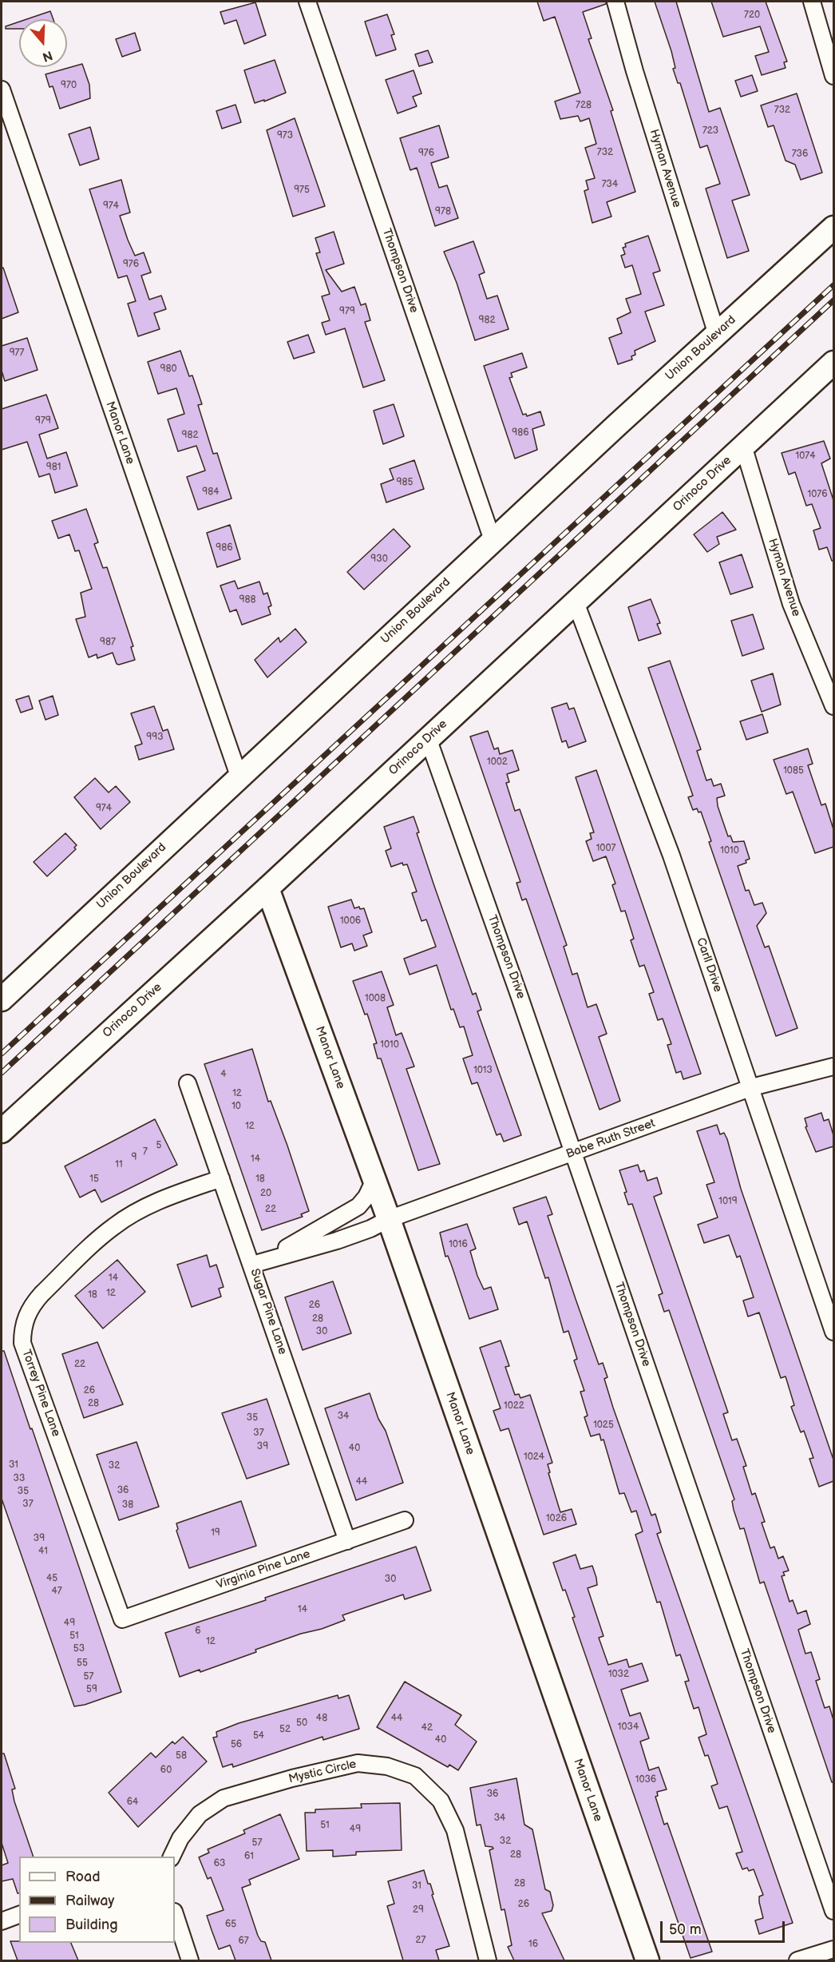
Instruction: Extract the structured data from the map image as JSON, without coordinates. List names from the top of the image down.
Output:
{
  "streets": {
    "street": [
      "Hyman Avenue",
      "Thompson Drive",
      "Union Boulevard",
      "Manor Lane",
      "Orinoco Drive",
      "Carll Drive",
      "Babe Ruth Street",
      "Sugar Pine Lane",
      "Torrey Pine Lane",
      "Virginia Pine Lane",
      "Mystic Circle"
    ]
  },
  "crossings": [
    ["Hyman Avenue", "Union Boulevard"],
    ["Hyman Avenue", "Orinoco Drive"],
    ["Thompson Drive", "Union Boulevard"],
    ["Thompson Drive", "Orinoco Drive"],
    ["Thompson Drive", "Babe Ruth Street"],
    ["Union Boulevard", "Manor Lane"],
    ["Manor Lane", "Orinoco Drive"],
    ["Manor Lane", "Babe Ruth Street"],
    ["Orinoco Drive", "Carll Drive"],
    ["Carll Drive", "Babe Ruth Street"],
    ["Babe Ruth Street", "Sugar Pine Lane"],
    ["Sugar Pine Lane", "Torrey Pine Lane"],
    ["Sugar Pine Lane", "Virginia Pine Lane"],
    ["Torrey Pine Lane", "Virginia Pine Lane"]
  ],
  "house_numbers": [
    "720",
    "970",
    "728",
    "732",
    "723",
    "973",
    "732",
    "976",
    "736",
    "734",
    "975",
    "974",
    "978",
    "976",
    "979",
    "982",
    "977",
    "980",
    "979",
    "986",
    "982",
    "1074",
    "981",
    "985",
    "984",
    "1076",
    "986",
    "930",
    "988",
    "987",
    "993",
    "1002",
    "1085",
    "974",
    "1007",
    "1010",
    "1006",
    "1008",
    "1010",
    "1013",
    "4",
    "12",
    "10",
    "12",
    "5",
    "7",
    "9",
    "14",
    "11",
    "15",
    "18",
    "20",
    "1019",
    "22",
    "1016",
    "14",
    "12",
    "18",
    "26",
    "28",
    "30",
    "22",
    "26",
    "28",
    "1022",
    "34",
    "35",
    "1025",
    "37",
    "39",
    "40",
    "1024",
    "31",
    "32",
    "33",
    "44",
    "36",
    "35",
    "37",
    "38",
    "1026",
    "19",
    "39",
    "41",
    "45",
    "30",
    "47",
    "14",
    "49",
    "6",
    "51",
    "12",
    "53",
    "55",
    "1032",
    "57",
    "59",
    "48",
    "44",
    "50",
    "1034",
    "42",
    "52",
    "54",
    "40",
    "56",
    "58",
    "60",
    "1036",
    "36",
    "64",
    "34",
    "51",
    "49",
    "32",
    "57",
    "28",
    "61",
    "63",
    "28",
    "31",
    "26",
    "29",
    "65",
    "27",
    "67",
    "16"
  ],
  "legend": ["Road", "Railway", "Building"],
  "scale_bar": "50 m",
  "north": "bottom"
}
